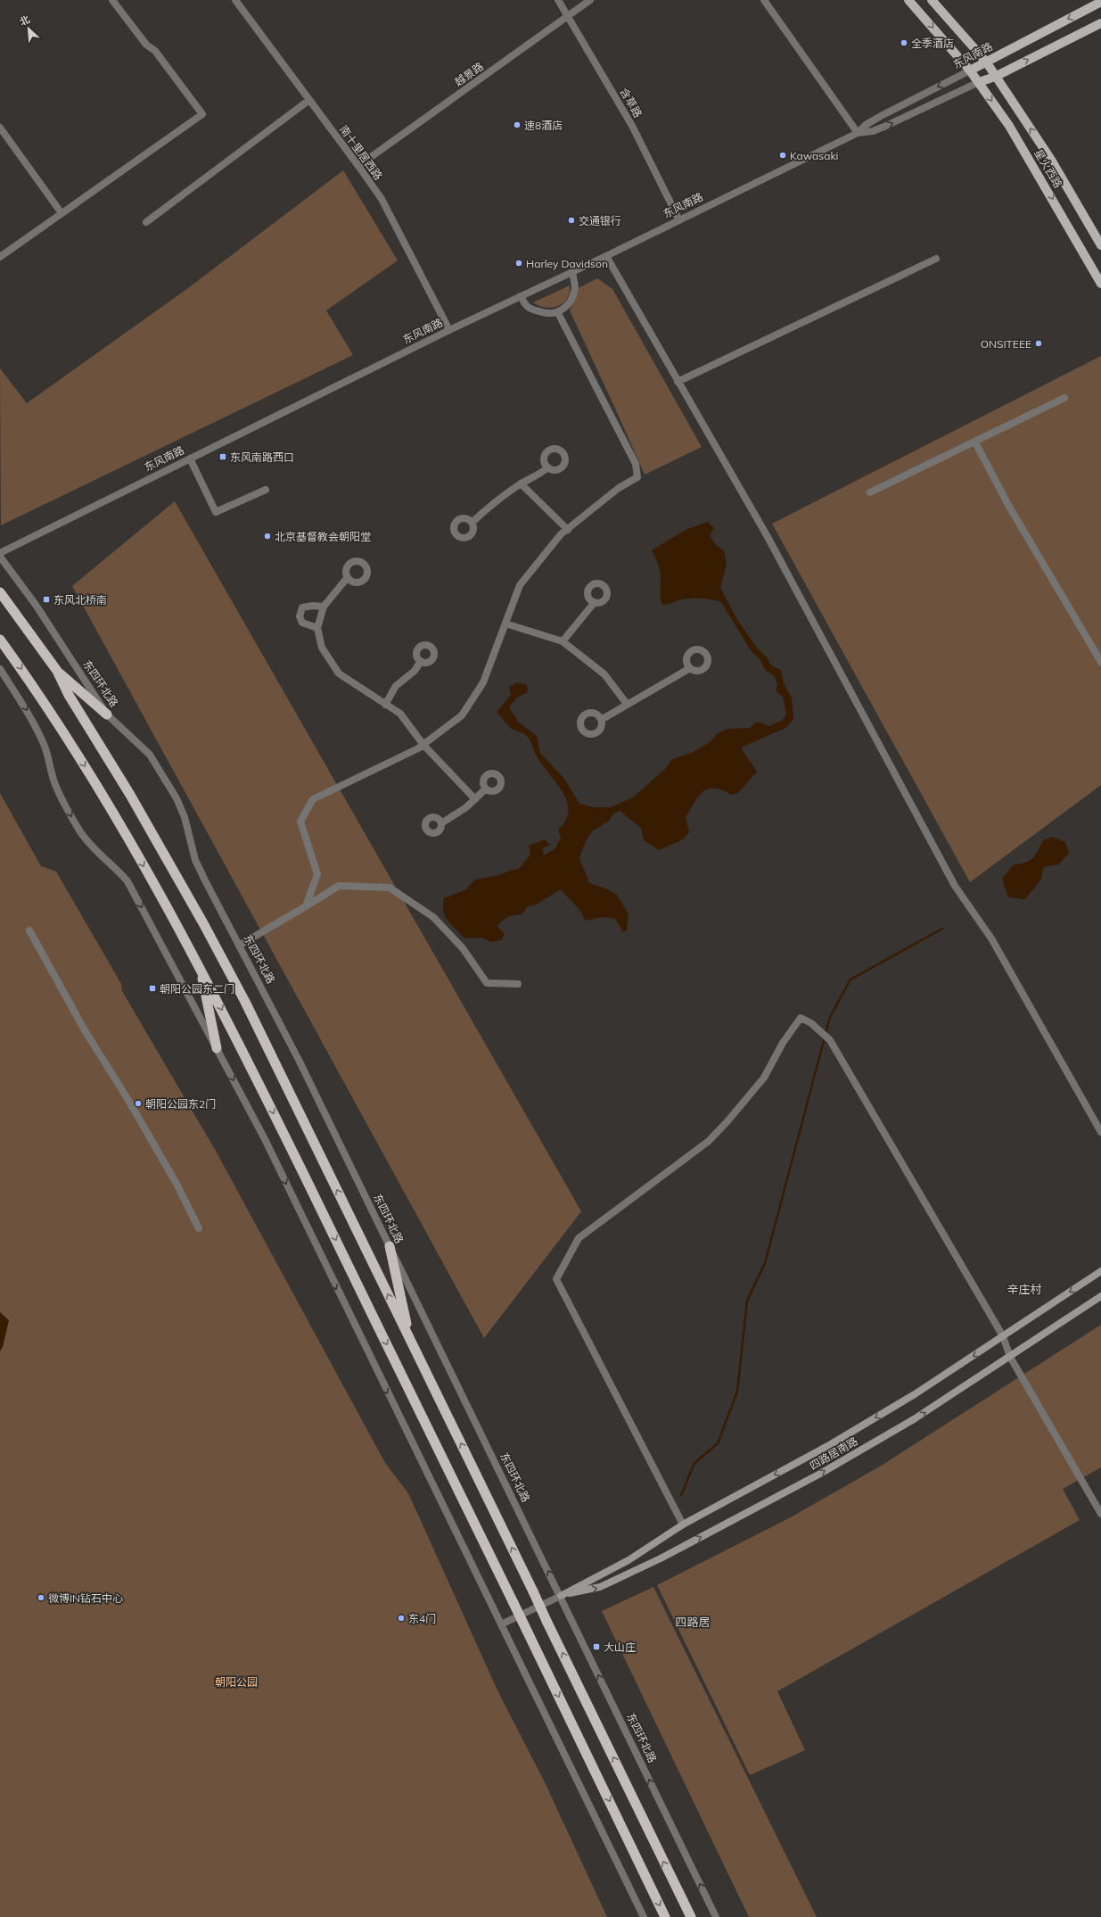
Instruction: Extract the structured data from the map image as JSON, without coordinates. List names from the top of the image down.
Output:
{
  "streets": {
    "main road": ["东风南路", "星火西路", "四路居南路"],
    "street": [
      "越景路",
      "含草路",
      "南十里居西路",
      "东四环北路"
    ]
  },
  "crossings": [
    ["东风南路", "含草路"],
    ["东风南路", "南十里居西路"],
    ["东风南路", "星火西路"],
    ["越景路", "含草路"],
    ["越景路", "南十里居西路"],
    ["东四环北路", "四路居南路"]
  ],
  "one_way": ["东四环北路"],
  "districts": ["辛庄村", "四路居"],
  "parks": ["朝阳公园"],
  "places": {
    "other": [
      "全季酒店",
      "速8酒店",
      "Kawasaki",
      "交通银行",
      "Harley Davidson",
      "ONSITEEE",
      "北京基督教会朝阳堂",
      "朝阳公园东2门",
      "微博IN钻石中心",
      "东4门"
    ],
    "transit": [
      "东风南路西口",
      "东风北桥南",
      "朝阳公园东二门",
      "大山庄"
    ]
  },
  "north": "top left"
}
